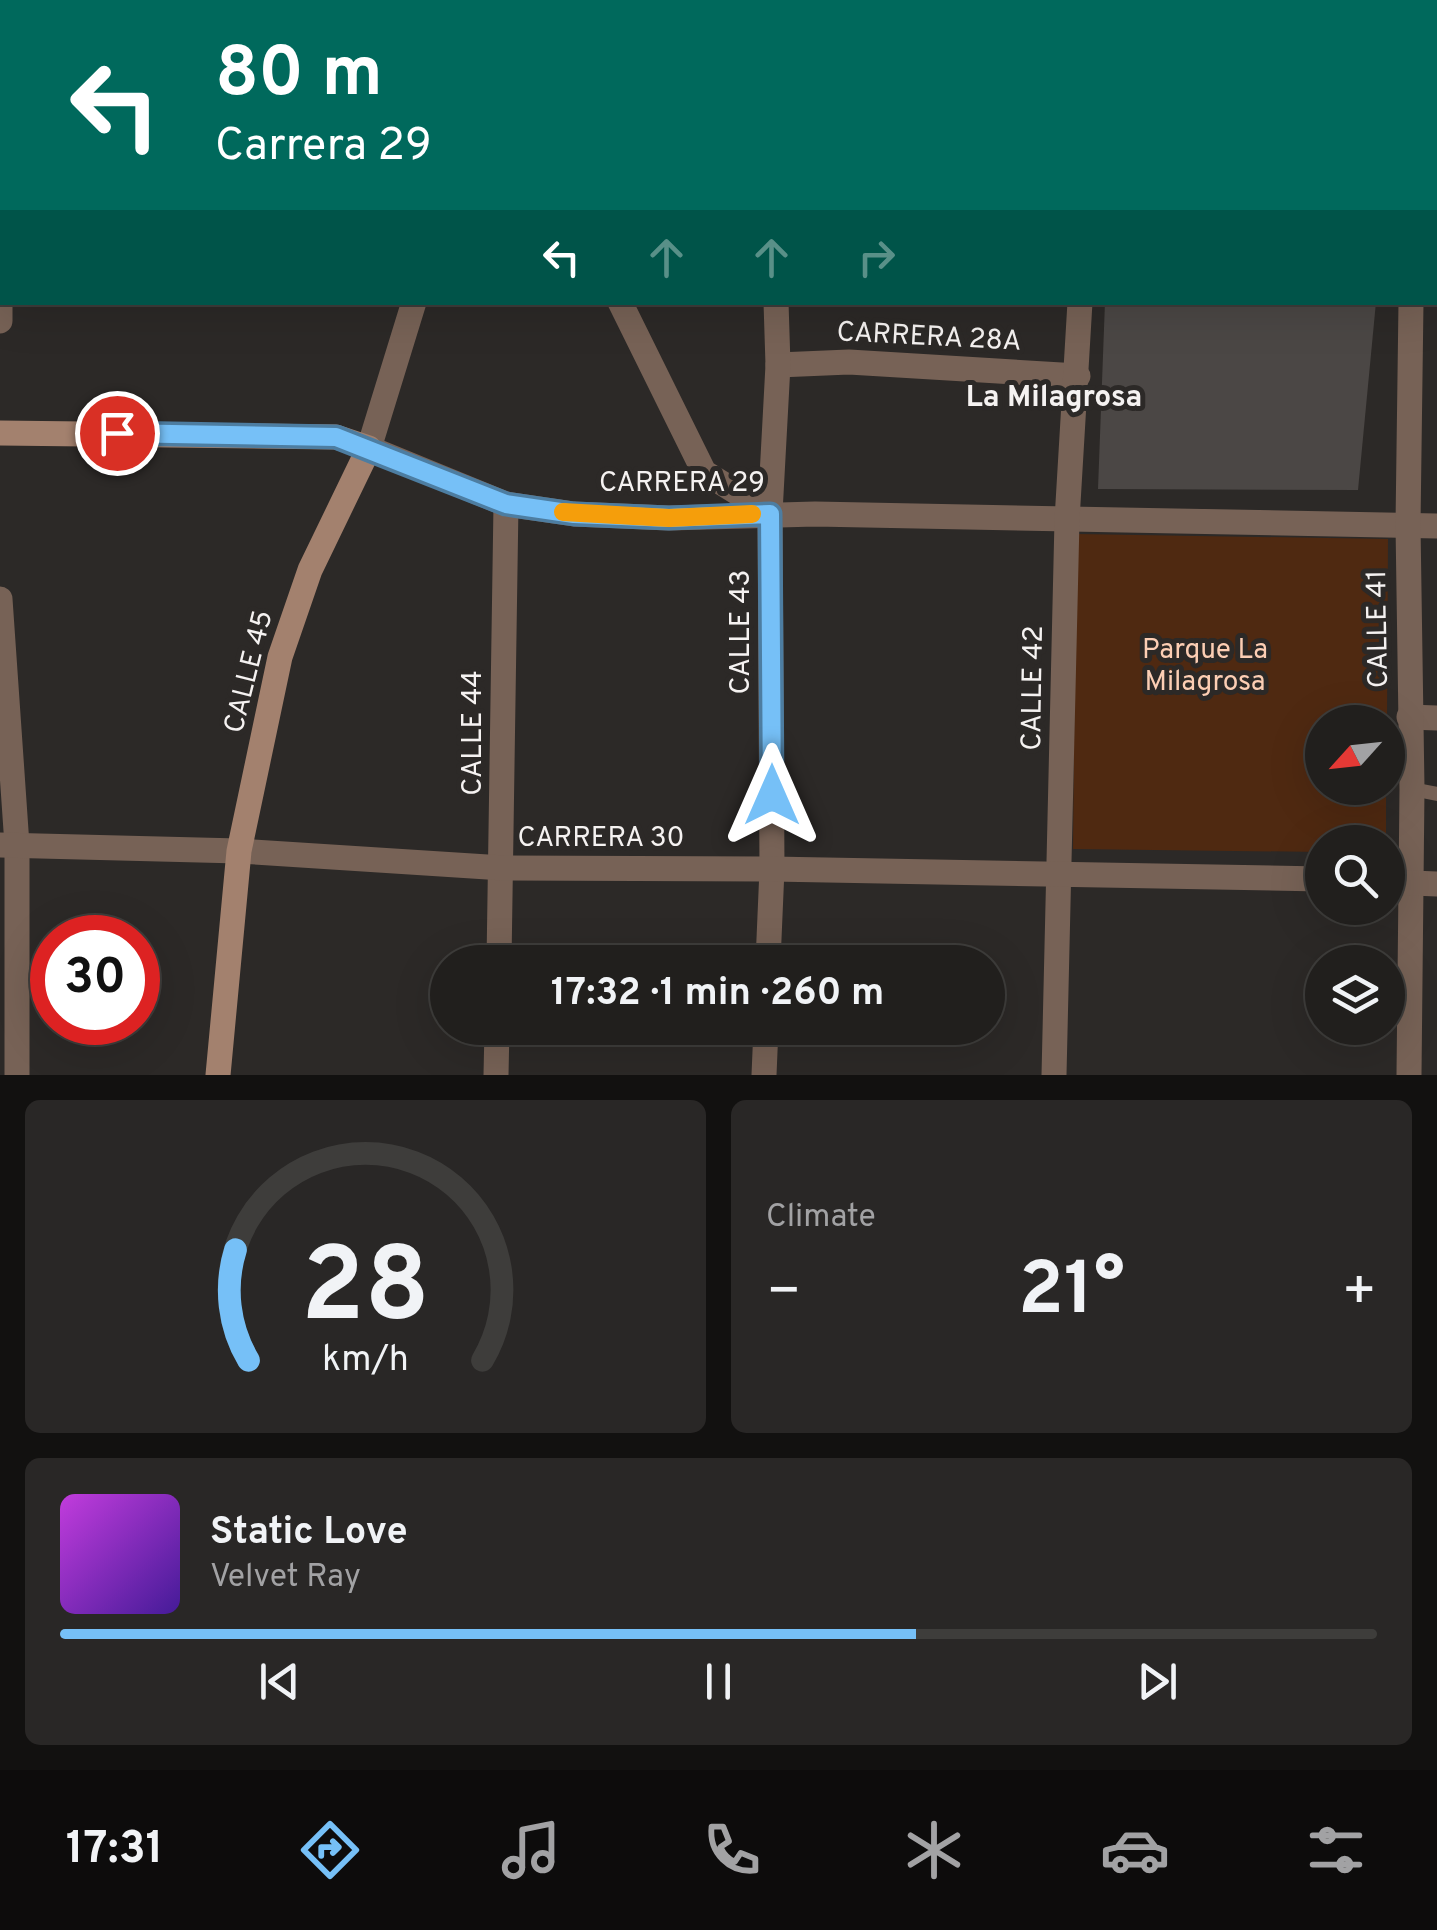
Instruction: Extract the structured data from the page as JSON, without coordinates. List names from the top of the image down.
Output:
{
  "streets": {
    "main road": ["CARRERA 29", "CALLE 45"],
    "street": [
      "CARRERA 28A",
      "CALLE 41",
      "CALLE 43",
      "CALLE 42",
      "CALLE 44",
      "CARRERA 30"
    ]
  },
  "crossings": [
    ["CARRERA 28A", "CALLE 43"],
    ["CARRERA 28A", "CALLE 42"],
    ["CARRERA 29", "CALLE 41"],
    ["CARRERA 29", "CALLE 43"],
    ["CARRERA 29", "CALLE 45"],
    ["CARRERA 29", "CALLE 42"],
    ["CARRERA 29", "CALLE 44"],
    ["CALLE 43", "CARRERA 30"],
    ["CALLE 45", "CARRERA 30"],
    ["CALLE 42", "CARRERA 30"],
    ["CALLE 44", "CARRERA 30"]
  ],
  "districts": ["La Milagrosa"],
  "parks": ["Parque La Milagrosa"],
  "north": "bottom left",
  "page": {
    "turn": ["80 m", "Carrera 29"],
    "limit": "30",
    "trip": "17:32 · 1 min · 260 m",
    "tile": "Climate",
    "heat": ["−", "21°", "+"],
    "song": ["Static Love", "Velvet Ray"],
    "tabs": "17:31",
    "gauge": ["28", "km/h"]
  }
}
